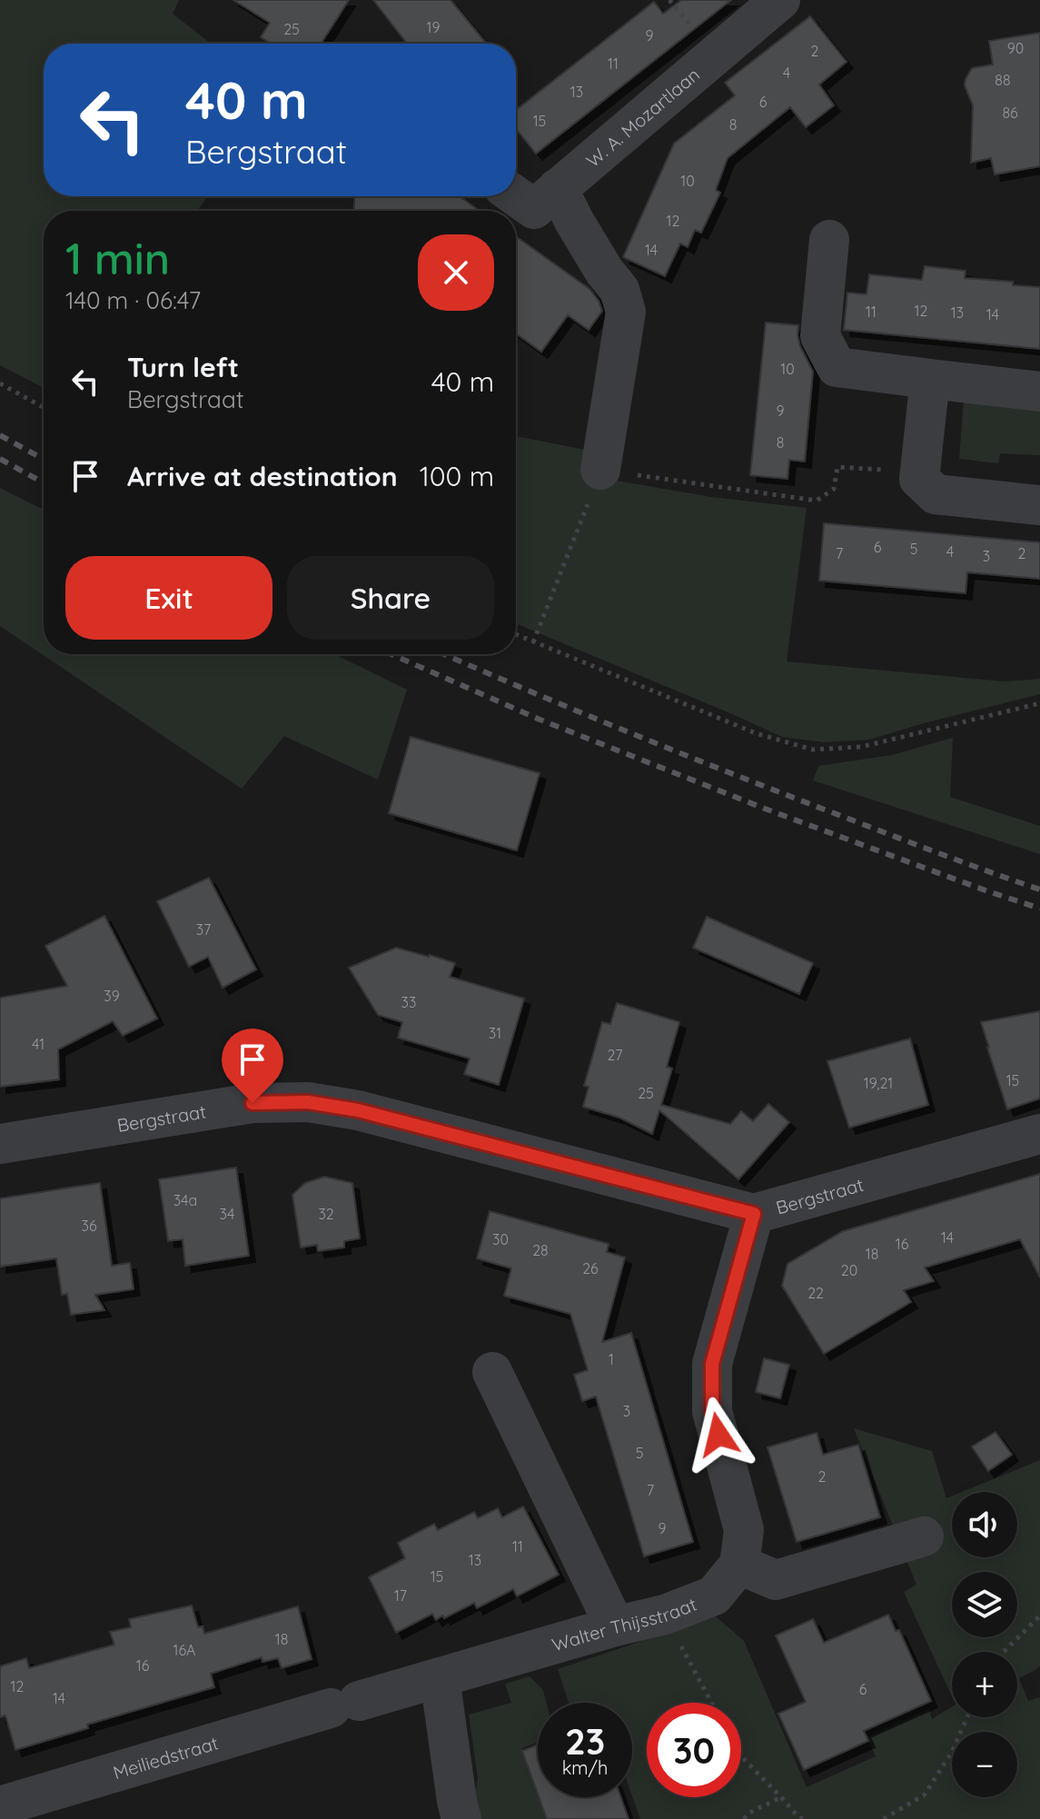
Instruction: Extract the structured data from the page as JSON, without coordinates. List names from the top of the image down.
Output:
{
  "streets": {
    "street": [
      "W. A. Mozartlaan",
      "Bergstraat",
      "Walter Thijsstraat",
      "Meiliedstraat"
    ]
  },
  "crossings": [
    ["Walter Thijsstraat", "Meiliedstraat"]
  ],
  "house_numbers": [
    "19",
    "25",
    "9",
    "90",
    "2",
    "11",
    "4",
    "88",
    "13",
    "6",
    "86",
    "15",
    "8",
    "10",
    "12",
    "14",
    "12",
    "11",
    "13",
    "14",
    "10",
    "9",
    "8",
    "6",
    "5",
    "4",
    "7",
    "2",
    "3",
    "37",
    "39",
    "33",
    "31",
    "41",
    "27",
    "15",
    "19,21",
    "25",
    "34a",
    "34",
    "32",
    "36",
    "14",
    "30",
    "16",
    "28",
    "18",
    "26",
    "20",
    "22",
    "1",
    "3",
    "5",
    "2",
    "7",
    "9",
    "11",
    "13",
    "15",
    "17",
    "18",
    "16A",
    "16",
    "12",
    "6",
    "14"
  ],
  "page": {
    "turn": ["40 m", "Bergstraat"],
    "heading": ["1 min", "140 m · 06:47"],
    "list": [
      {
        "name": "Turn left",
        "note": "Bergstraat",
        "value": "40 m"
      },
      {
        "name": "Arrive at destination",
        "value": "100 m"
      }
    ],
    "buttons": ["Exit", "Share"],
    "map_buttons": ["+", "−"],
    "speed": "23 km/h",
    "limit": "30"
  }
}
